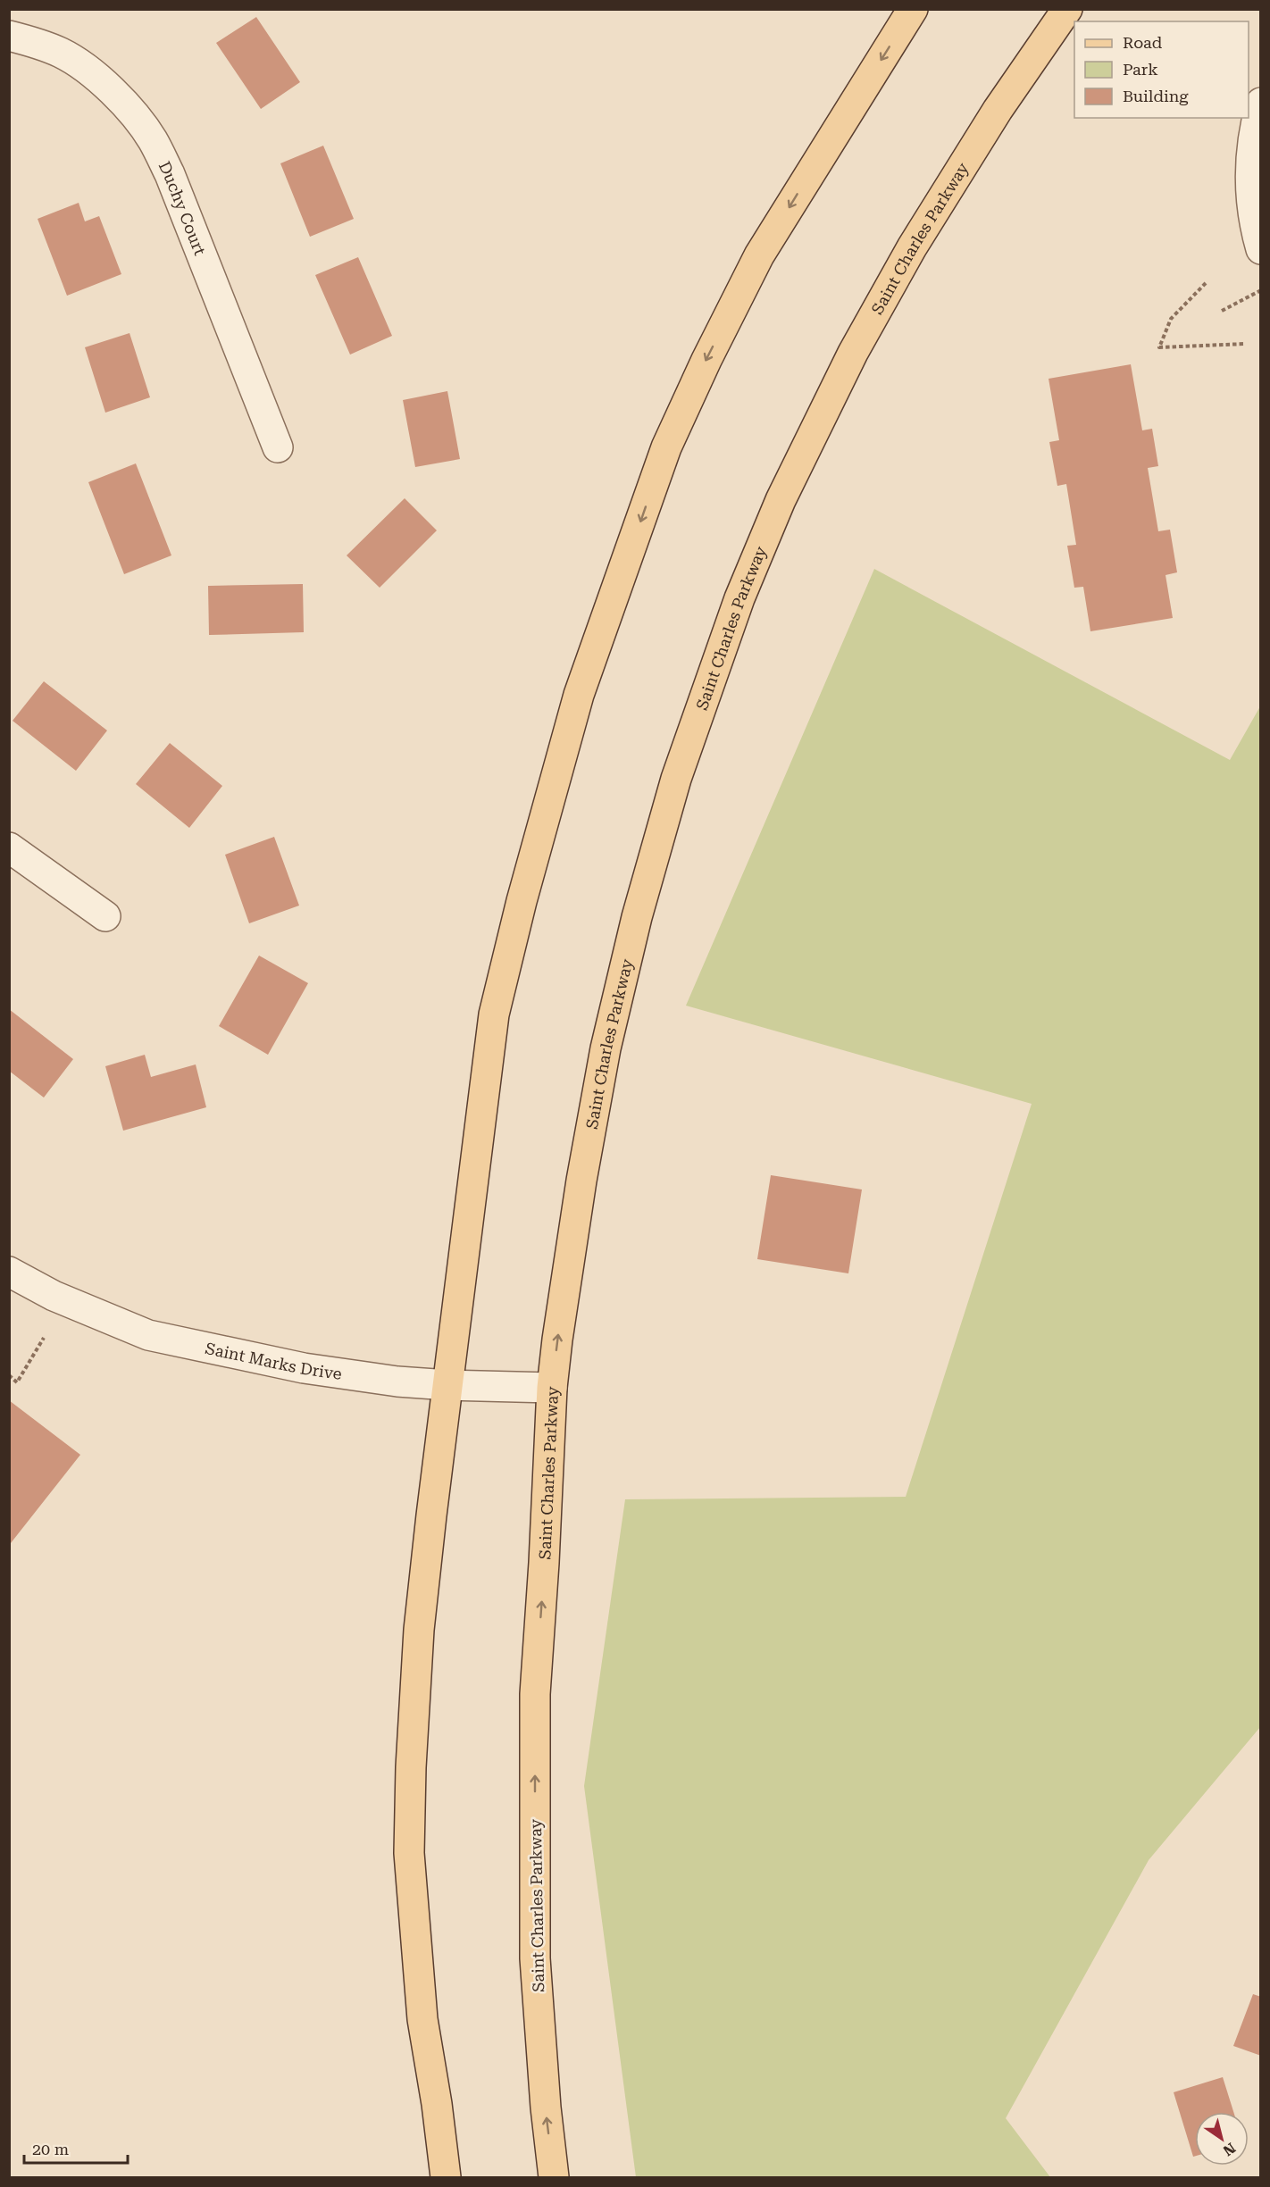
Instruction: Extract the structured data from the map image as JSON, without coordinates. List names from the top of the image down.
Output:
{
  "streets": {
    "main road": ["Saint Charles Parkway"],
    "street": ["Duchy Court", "Saint Marks Drive"]
  },
  "crossings": [
    ["Saint Charles Parkway", "Saint Marks Drive"]
  ],
  "legend": ["Road", "Park", "Building"],
  "scale_bar": "20 m",
  "north": "bottom right"
}
